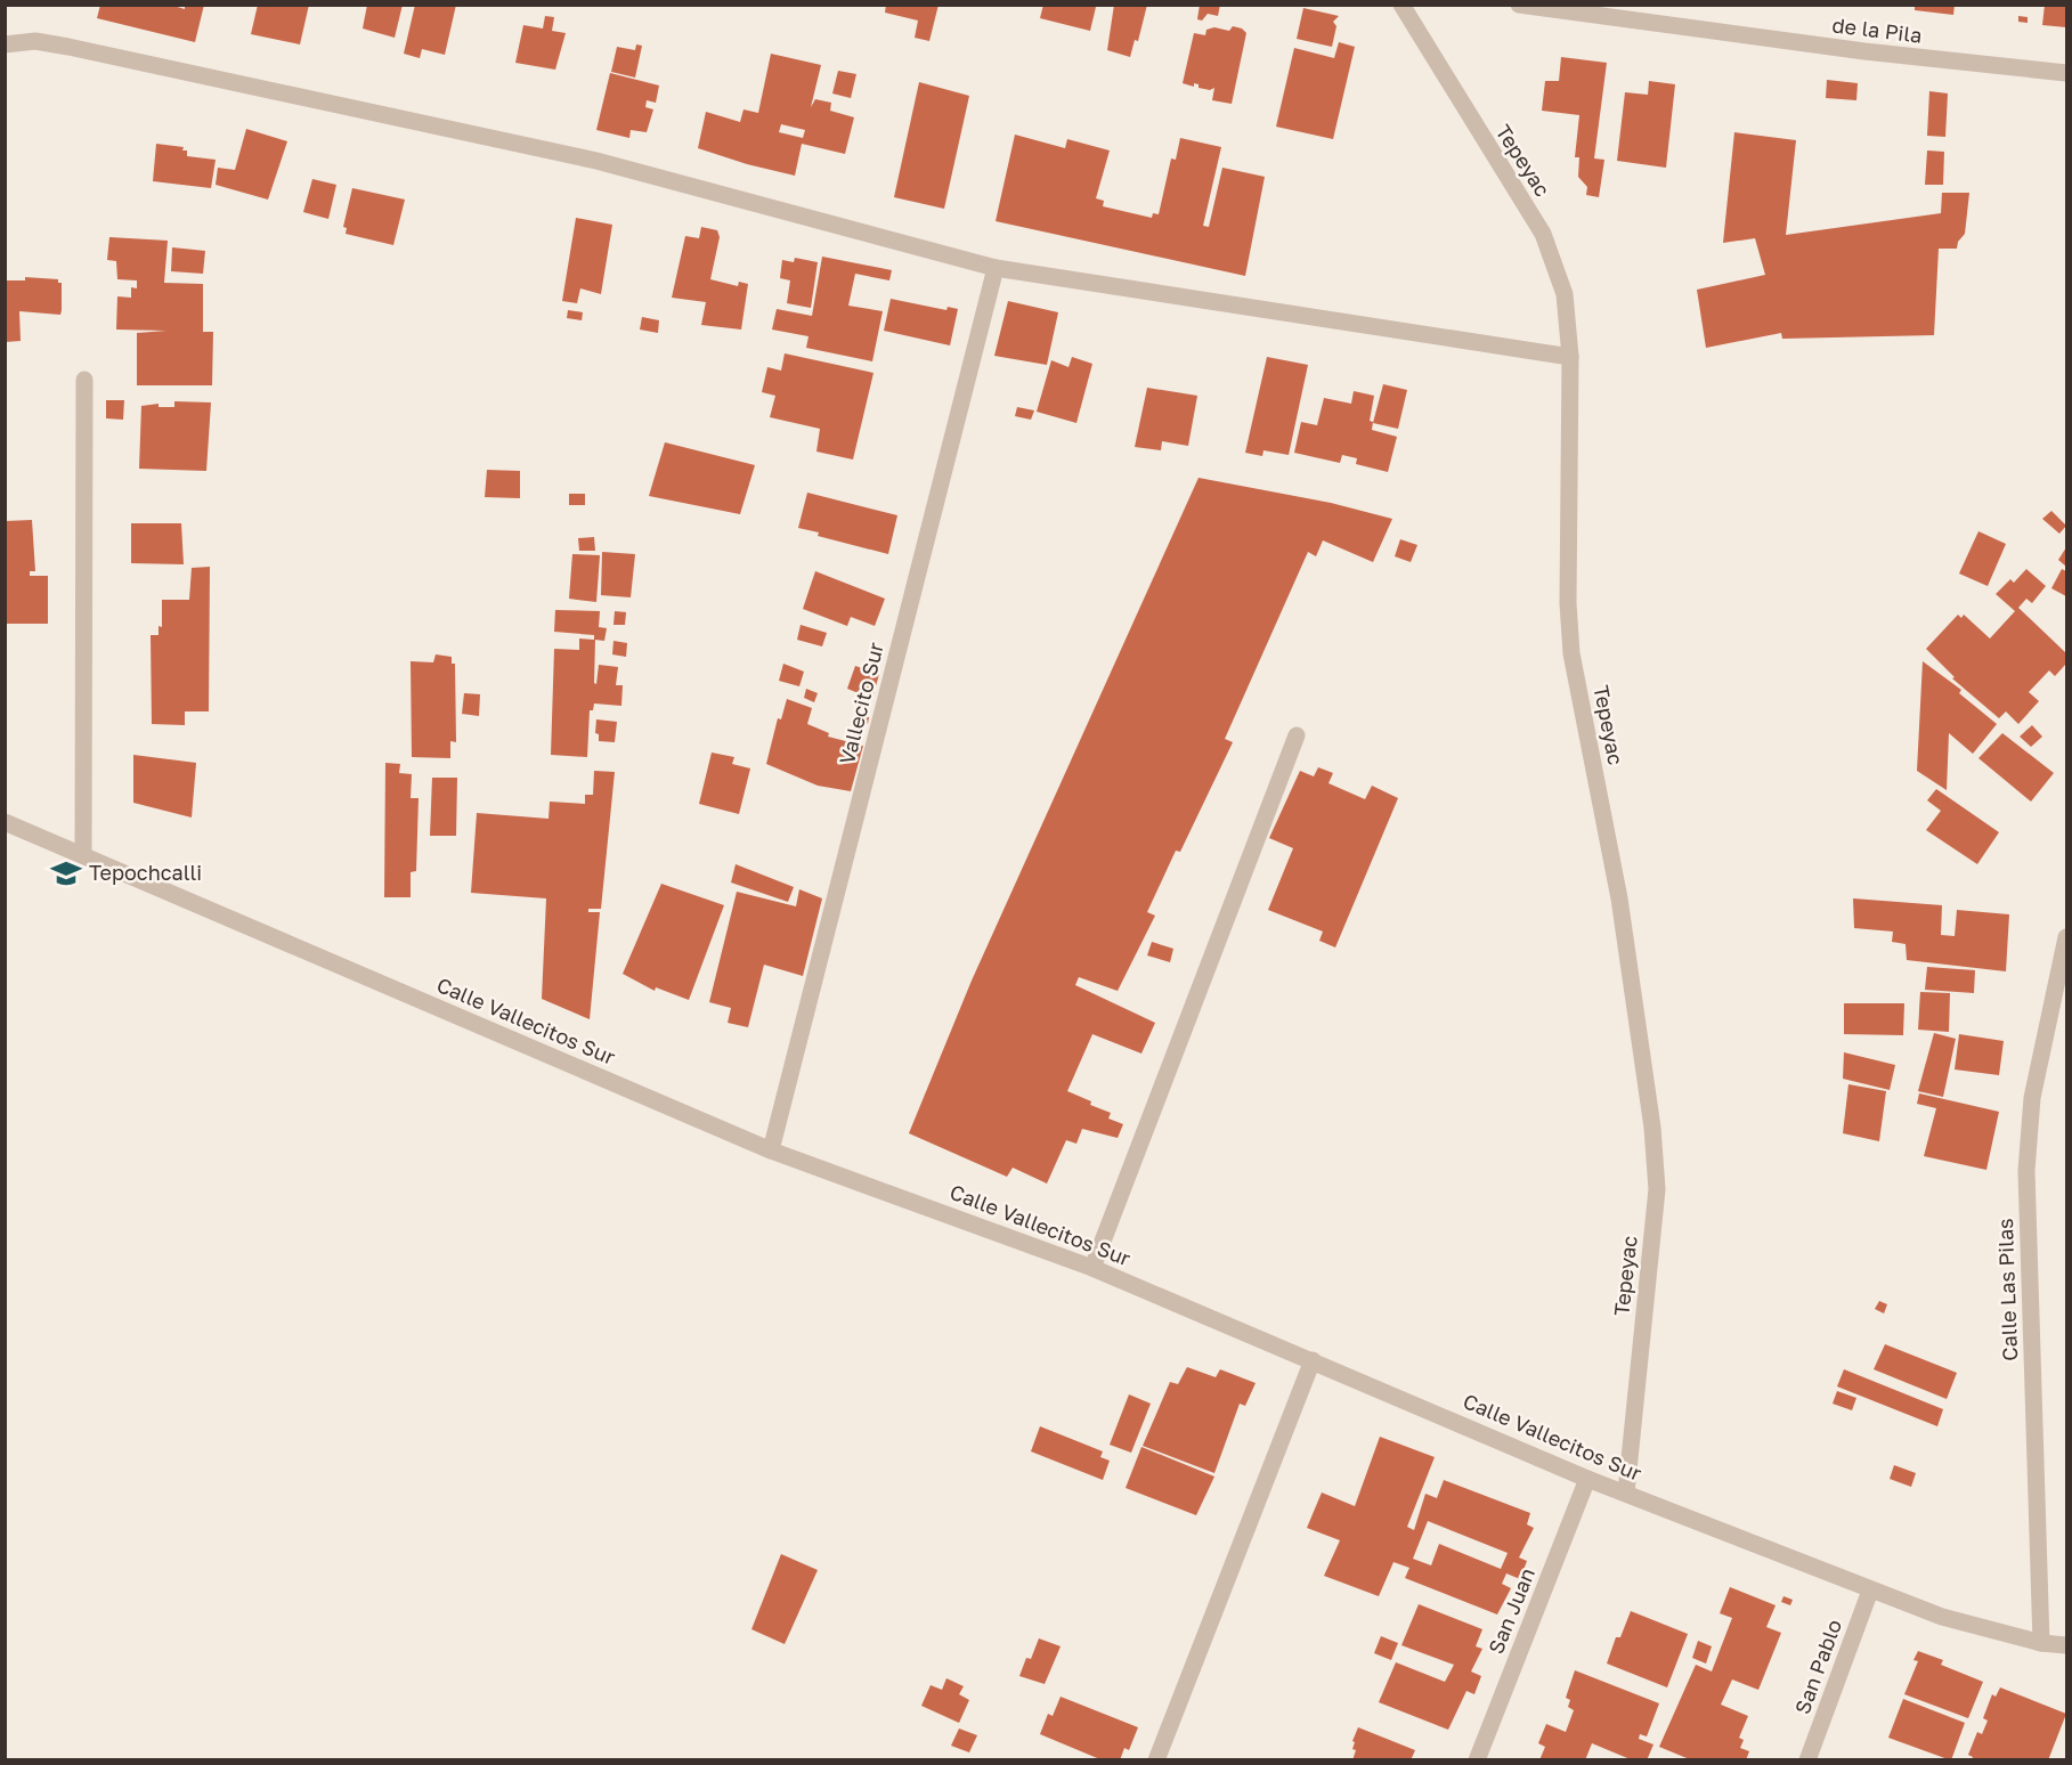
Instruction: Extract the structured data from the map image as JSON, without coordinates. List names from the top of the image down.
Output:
{
  "streets": {
    "street": [
      "de la Pila",
      "Tepeyac",
      "Vallecito Sur",
      "Calle Vallecitos Sur",
      "Calle Las Pilas",
      "San Juan",
      "San Pablo"
    ]
  },
  "crossings": [
    ["Tepeyac", "Calle Vallecitos Sur"],
    ["Vallecito Sur", "Calle Vallecitos Sur"],
    ["Calle Vallecitos Sur", "Calle Las Pilas"],
    ["Calle Vallecitos Sur", "San Juan"],
    ["Calle Vallecitos Sur", "San Pablo"]
  ],
  "places": {
    "school or university": ["Tepochcalli"]
  }
}
